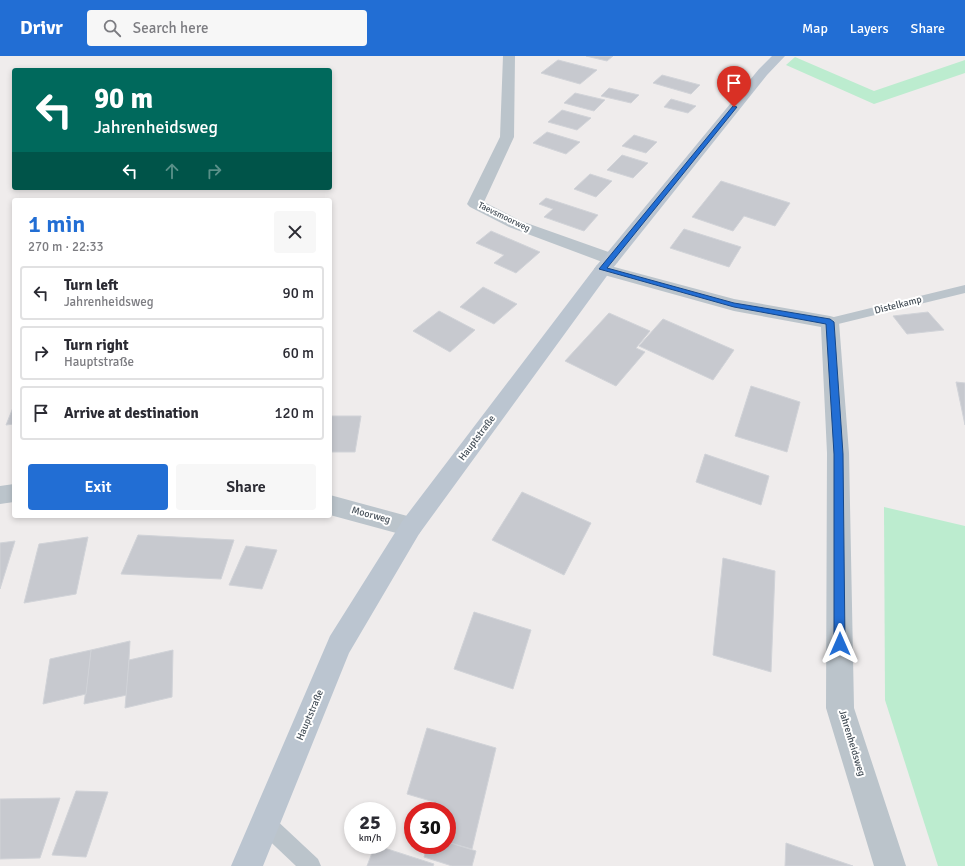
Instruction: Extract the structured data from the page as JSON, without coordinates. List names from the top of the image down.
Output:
{
  "streets": {
    "main road": ["Hauptstraße"],
    "street": ["Taevsmoorweg", "Moorweg", "Jahrenheidsweg"],
    "lane": ["Distelkamp"]
  },
  "crossings": [
    ["Taevsmoorweg", "Hauptstraße"],
    ["Distelkamp", "Jahrenheidsweg"],
    ["Hauptstraße", "Moorweg"]
  ],
  "page": {
    "header": "Drivr",
    "search": "Search here",
    "nav": ["Map", "Layers", "Share"],
    "turn": ["90 m", "Jahrenheidsweg"],
    "heading": ["1 min", "270 m · 22:33"],
    "list": [
      {
        "name": "Turn left",
        "note": "Jahrenheidsweg",
        "value": "90 m"
      },
      {
        "name": "Turn right",
        "note": "Hauptstraße",
        "value": "60 m"
      },
      {
        "name": "Arrive at destination",
        "value": "120 m"
      }
    ],
    "buttons": ["Exit", "Share"],
    "speed": "25 km/h",
    "limit": "30"
  }
}
